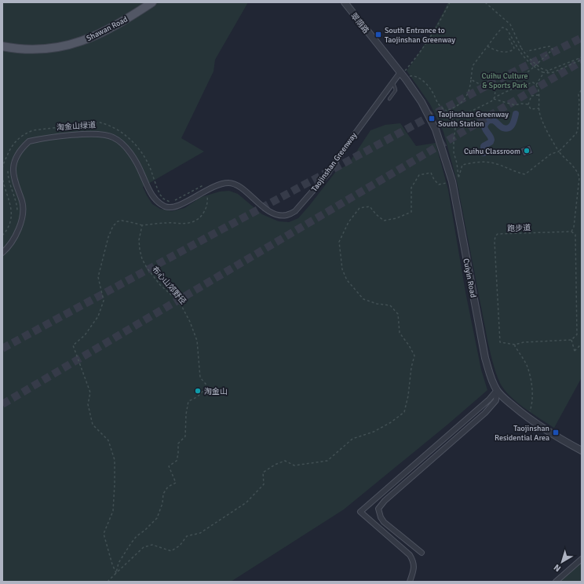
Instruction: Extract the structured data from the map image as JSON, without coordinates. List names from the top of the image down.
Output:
{
  "streets": {
    "main road": ["Shawan Road"],
    "street": ["翠荫路", "Taojinshan Greenway", "Cuiyin Road"],
    "path": ["跑步道", "布心山郊野径"]
  },
  "crossings": [
    ["翠荫路", "Taojinshan Greenway"],
    ["翠荫路", "Cuiyin Road"],
    ["Taojinshan Greenway", "Cuiyin Road"]
  ],
  "parks": ["Cuihu Culture & Sports Park"],
  "places": {
    "transit": ["South Entrance to Taojinshan Greenway", "Taojinshan Greenway South Station", "Taojinshan Residential Area"],
    "other": ["Cuihu Classroom", "淘金山"]
  },
  "north": "bottom left"
}
